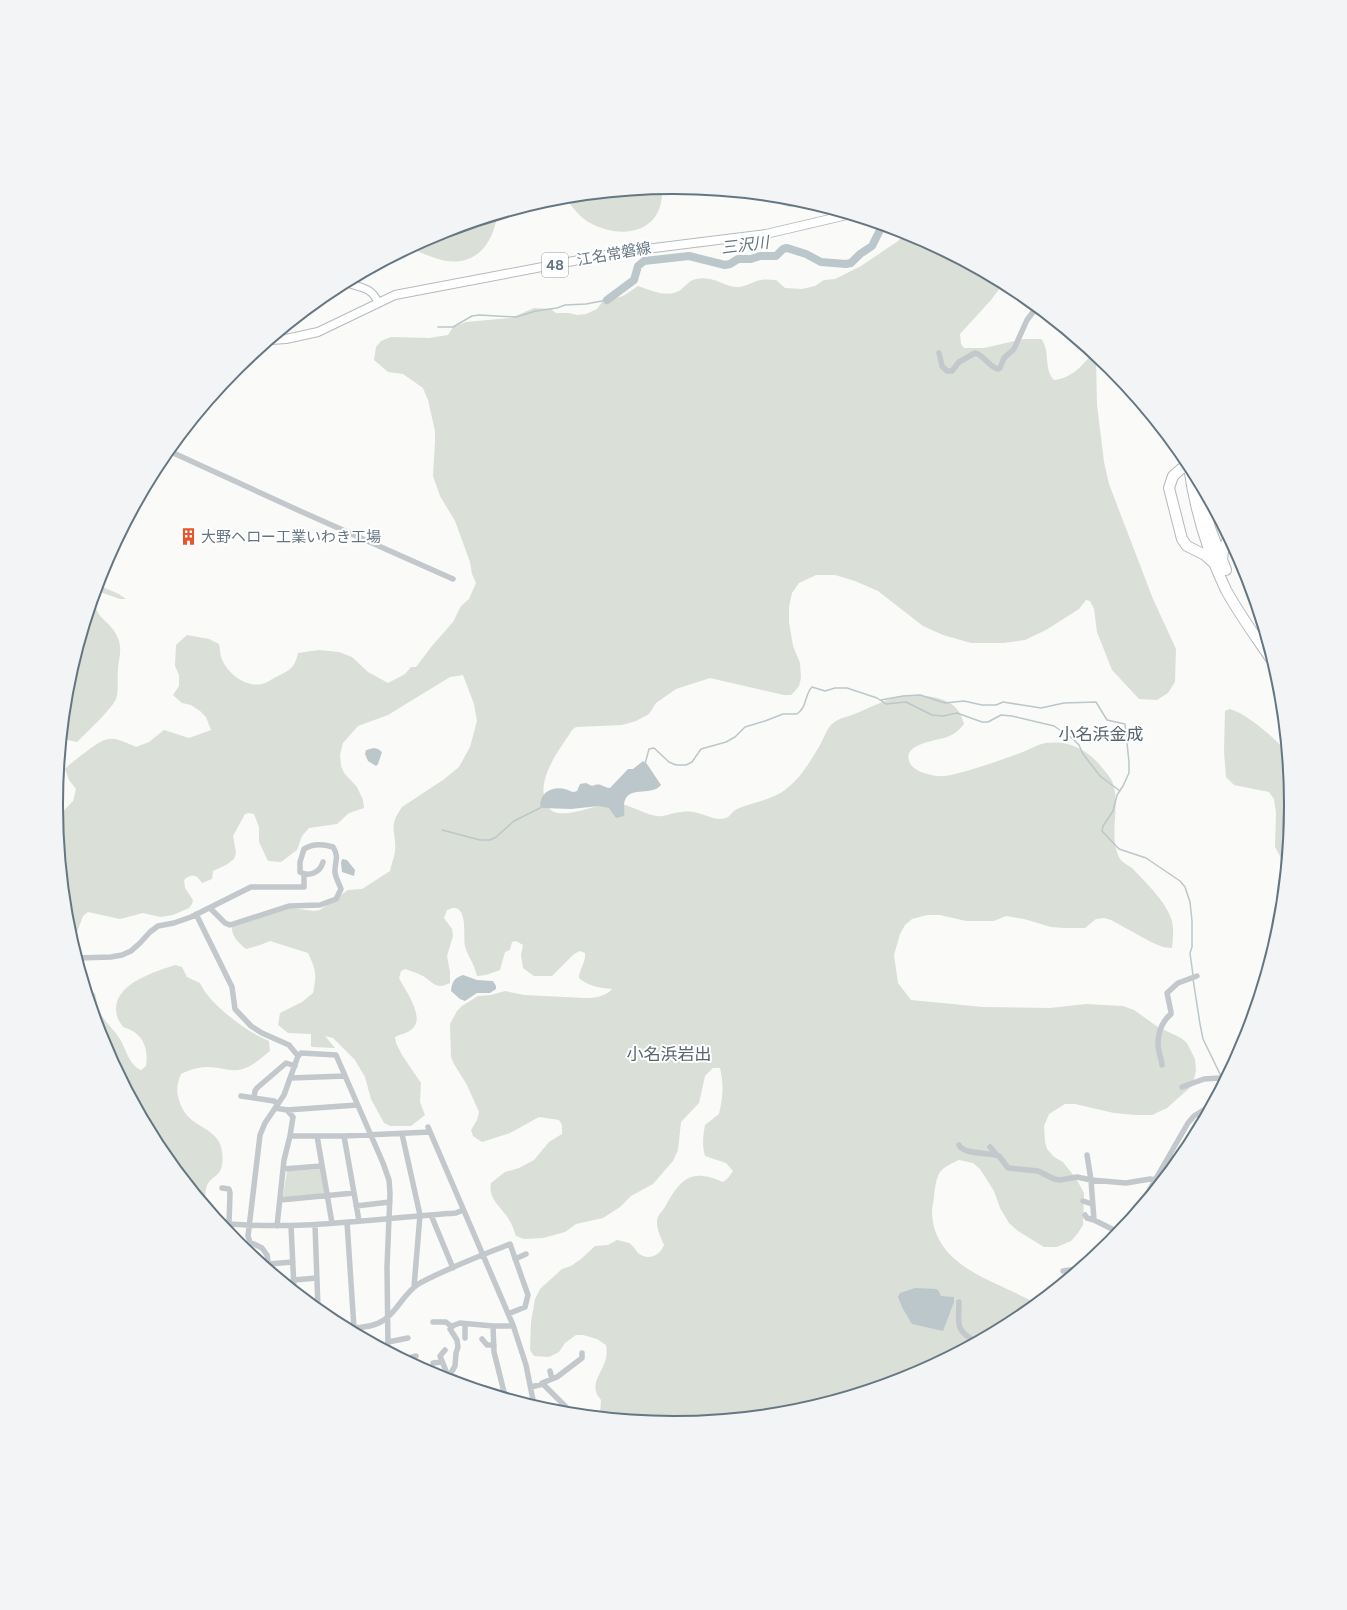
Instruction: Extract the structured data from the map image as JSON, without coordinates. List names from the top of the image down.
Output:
{
  "streets": {
    "main road": ["江名常磐線", "48"]
  },
  "districts": ["小名浜金成", "小名浜岩出"],
  "water": ["三沢川"],
  "places": {
    "building": ["大野ヘロー工業いわき工場"]
  }
}
